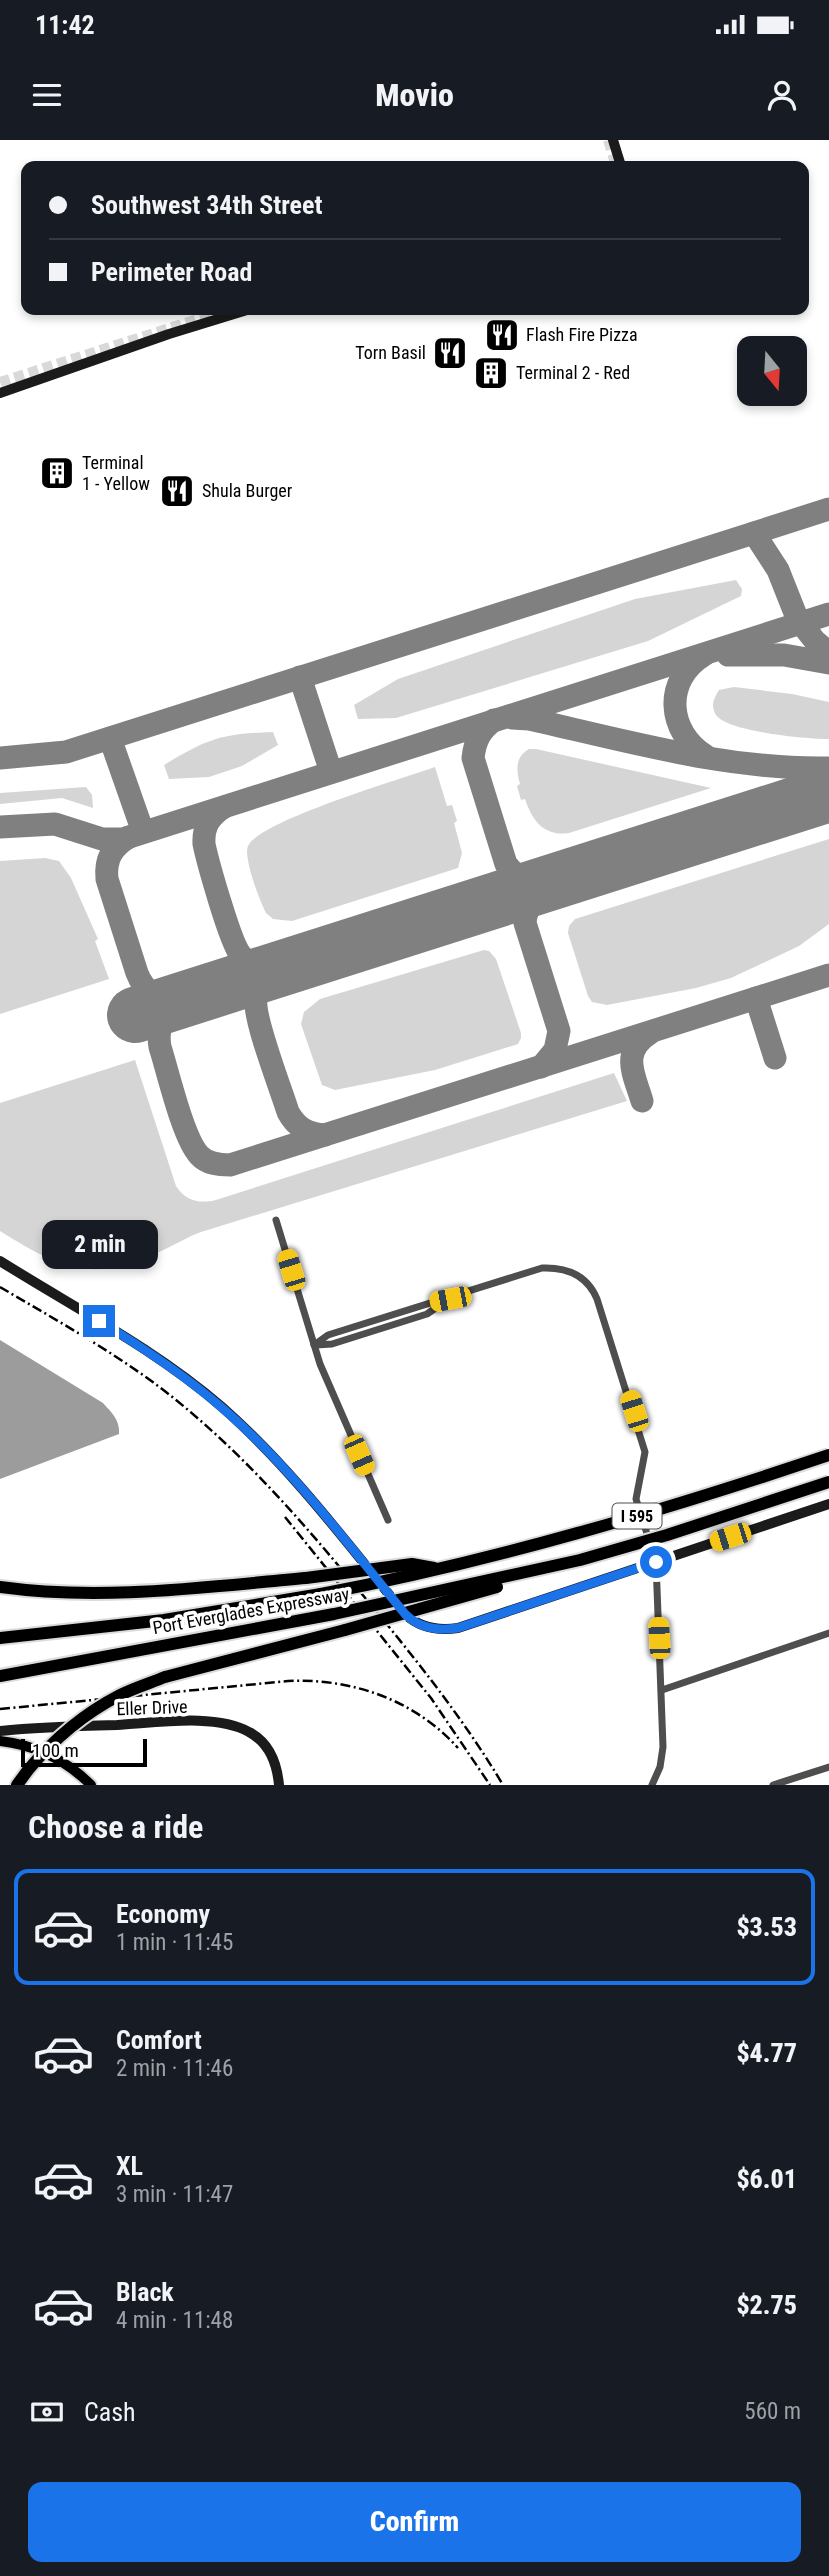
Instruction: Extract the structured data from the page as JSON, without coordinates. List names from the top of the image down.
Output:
{
  "streets": {
    "highway": ["I 595", "Port Everglades Expressway"],
    "street": ["Eller Drive"]
  },
  "places": {
    "restaurant": ["Flash Fire Pizza", "Torn Basil", "Shula Burger"],
    "building": ["Terminal 2 - Red", "Terminal 1 - Yellow"]
  },
  "scale_bar": "100 m",
  "north": "bottom",
  "page": {
    "status": "11:42",
    "header": "Movio",
    "banner": ["Southwest 34th Street", "Perimeter Road"],
    "bubble": "2 min",
    "scale": "100 m",
    "heading": "Choose a ride",
    "list": [
      {
        "name": "Economy",
        "note": "1 min · 11:45",
        "value": "$3.53"
      },
      {
        "name": "Comfort",
        "note": "2 min · 11:46",
        "value": "$4.77"
      },
      {
        "name": "XL",
        "note": "3 min · 11:47",
        "value": "$6.01"
      },
      {
        "name": "Black",
        "note": "4 min · 11:48",
        "value": "$2.75"
      }
    ],
    "pay": ["Cash", "560 m"],
    "buttons": "Confirm"
  }
}
